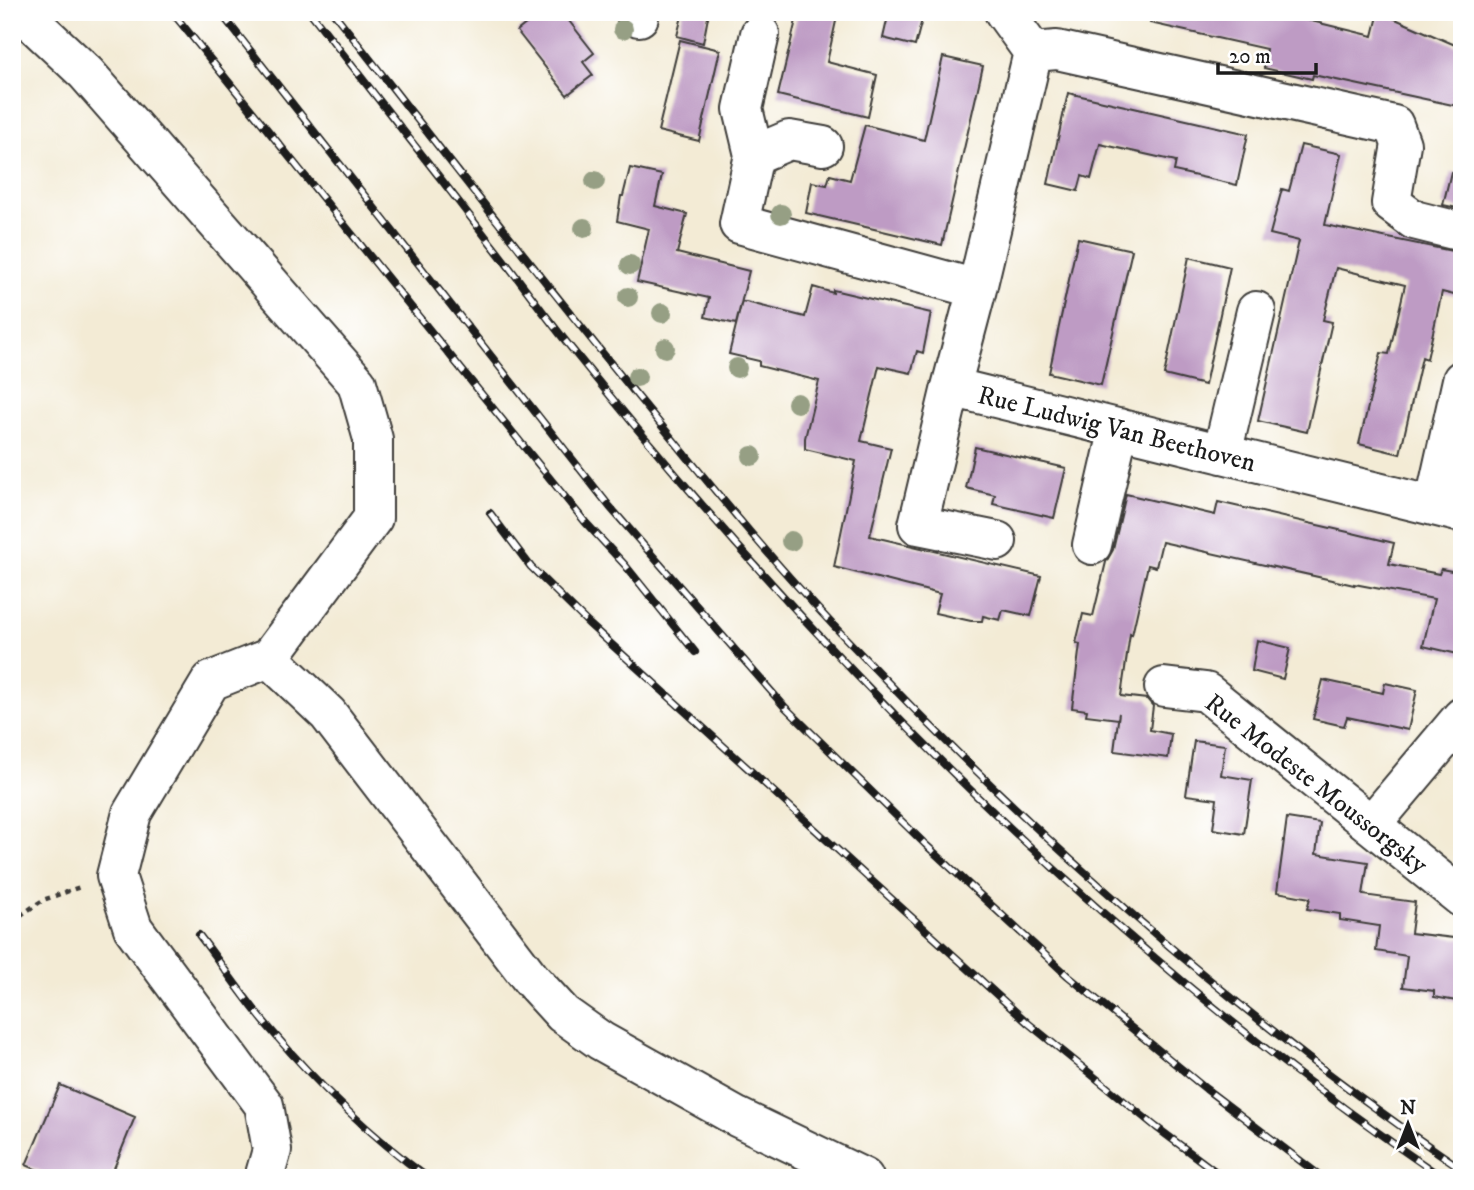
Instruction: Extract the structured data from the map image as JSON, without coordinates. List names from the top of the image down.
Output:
{
  "streets": {
    "street": ["Rue Ludwig Van Beethoven", "Rue Modeste Moussorgsky"]
  },
  "scale_bar": "20 m",
  "north": "top"
}
